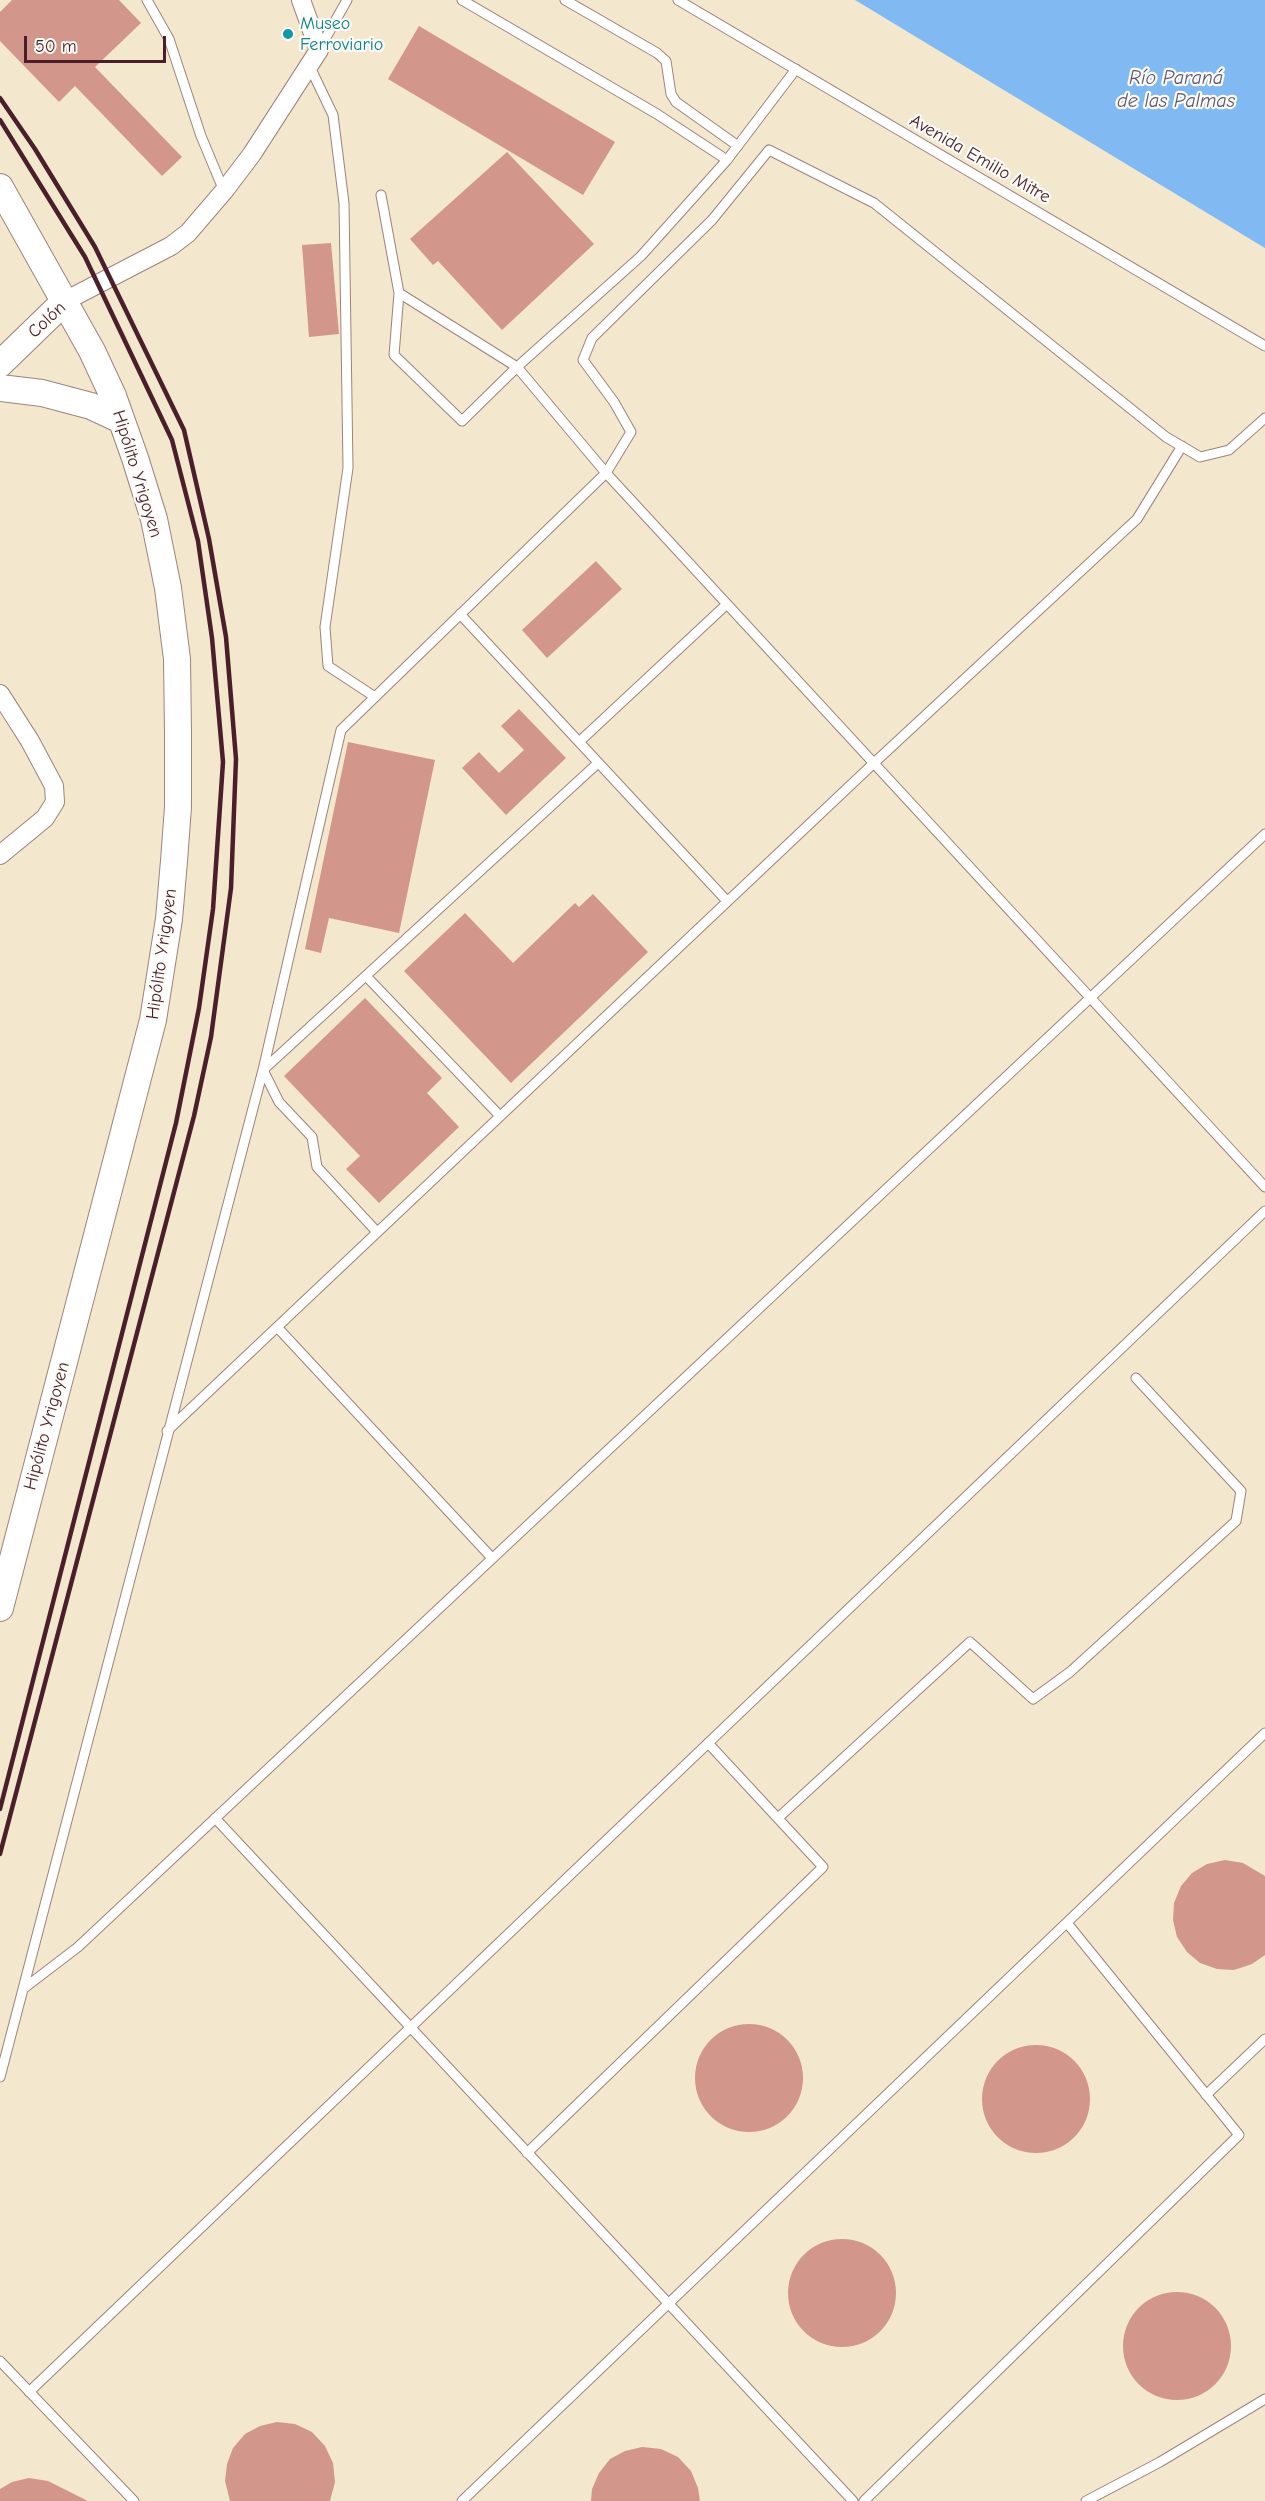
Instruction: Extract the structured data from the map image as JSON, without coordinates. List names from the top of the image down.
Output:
{
  "streets": {
    "street": ["Colón", "Hipólito Yrigoyen"],
    "lane": ["Avenida Emilio Mitre"]
  },
  "crossings": [
    ["Colón", "Hipólito Yrigoyen"]
  ],
  "water": ["Río Paraná de las Palmas"],
  "places": ["Museo Ferroviario"],
  "scale_bar": "50 m"
}
